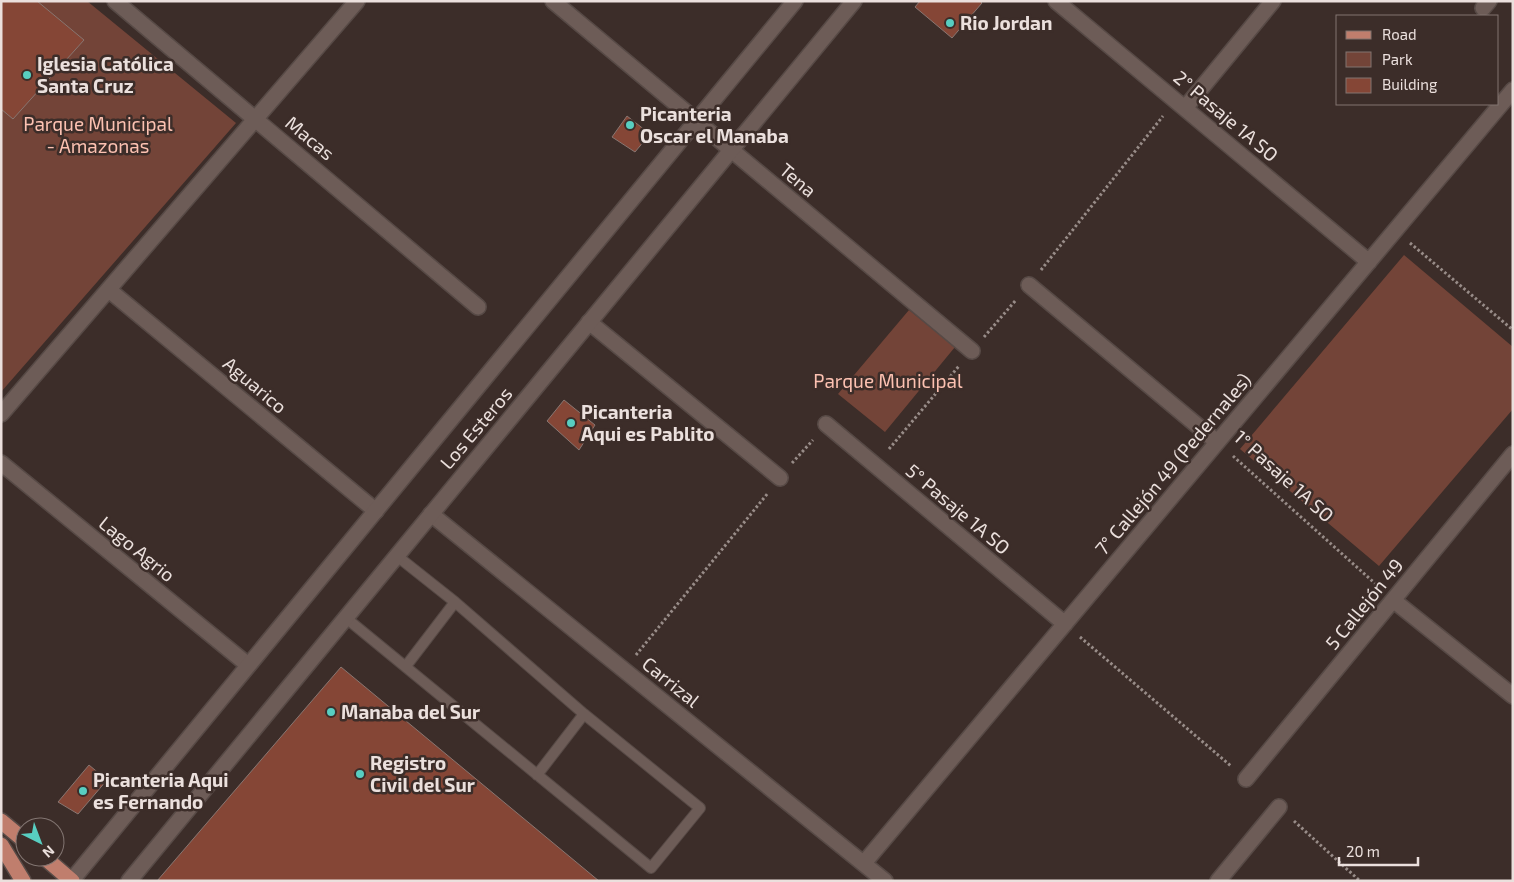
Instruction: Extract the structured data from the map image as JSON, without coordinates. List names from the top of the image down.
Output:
{
  "streets": {
    "street": [
      "2° Pasaje 1A SO",
      "Macas",
      "Tena",
      "Aguarico",
      "Los Esteros",
      "7° Callejón 49 (Pedernales)",
      "1° Pasaje 1A SO",
      "5° Pasaje 1A SO",
      "Lago Agrio",
      "5 Callejón 49",
      "Carrizal"
    ]
  },
  "crossings": [
    ["2° Pasaje 1A SO", "7° Callejón 49 (Pedernales)"],
    ["Tena", "Los Esteros"],
    ["Aguarico", "Los Esteros"],
    ["Los Esteros", "Lago Agrio"],
    ["Los Esteros", "Carrizal"],
    ["7° Callejón 49 (Pedernales)", "1° Pasaje 1A SO"],
    ["7° Callejón 49 (Pedernales)", "5° Pasaje 1A SO"],
    ["7° Callejón 49 (Pedernales)", "Carrizal"],
    ["1° Pasaje 1A SO", "5 Callejón 49"]
  ],
  "parks": ["Parque Municipal - Amazonas", "Parque Municipal"],
  "places": [
    "Rio Jordan",
    "Iglesia Católica Santa Cruz",
    "Picanteria Oscar el Manaba",
    "Picanteria Aqui es Pablito",
    "Manaba del Sur",
    "Registro Civil del Sur",
    "Picanteria Aqui es Fernando"
  ],
  "legend": ["Road", "Park", "Building"],
  "scale_bar": "20 m",
  "north": "bottom right"
}
